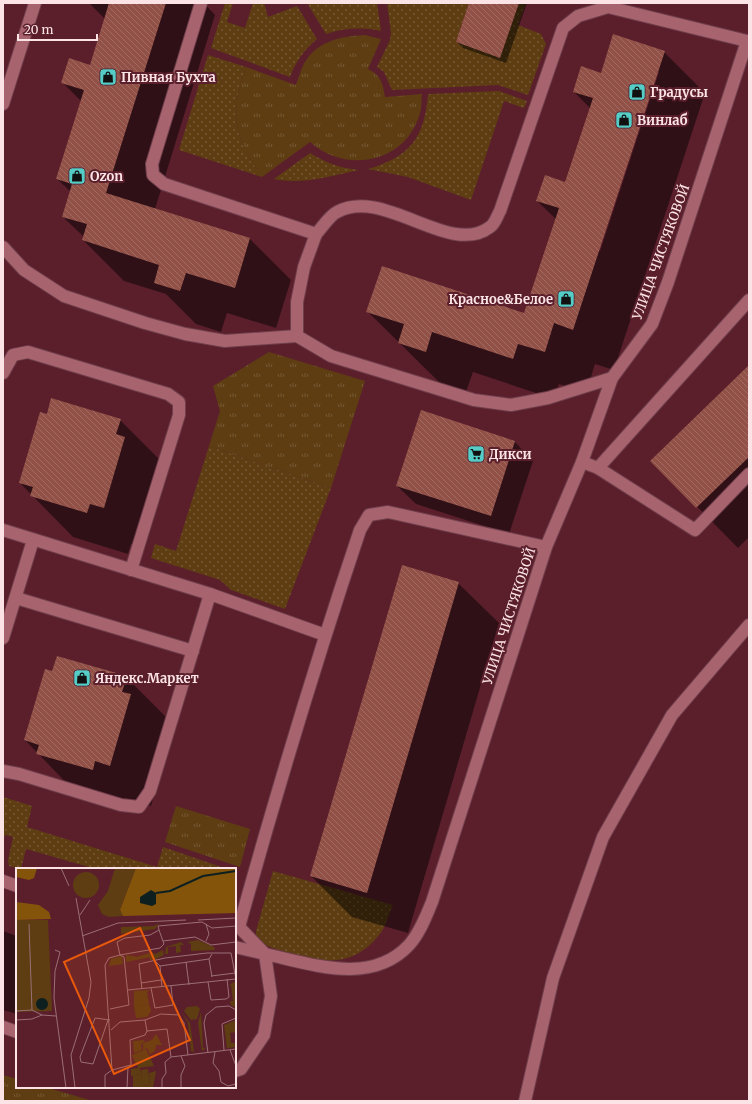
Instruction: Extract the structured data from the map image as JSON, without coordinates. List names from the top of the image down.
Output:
{
  "streets": {
    "street": ["УЛИЦА ЧИСТЯКОВОЙ"]
  },
  "places": {
    "shop": [
      "Пивная Бухта",
      "Градусы",
      "Винлаб",
      "Ozon",
      "Красное&Белое",
      "Яндекс.Маркет"
    ],
    "supermarket": ["Дикси"]
  },
  "scale_bar": "20 m"
}
